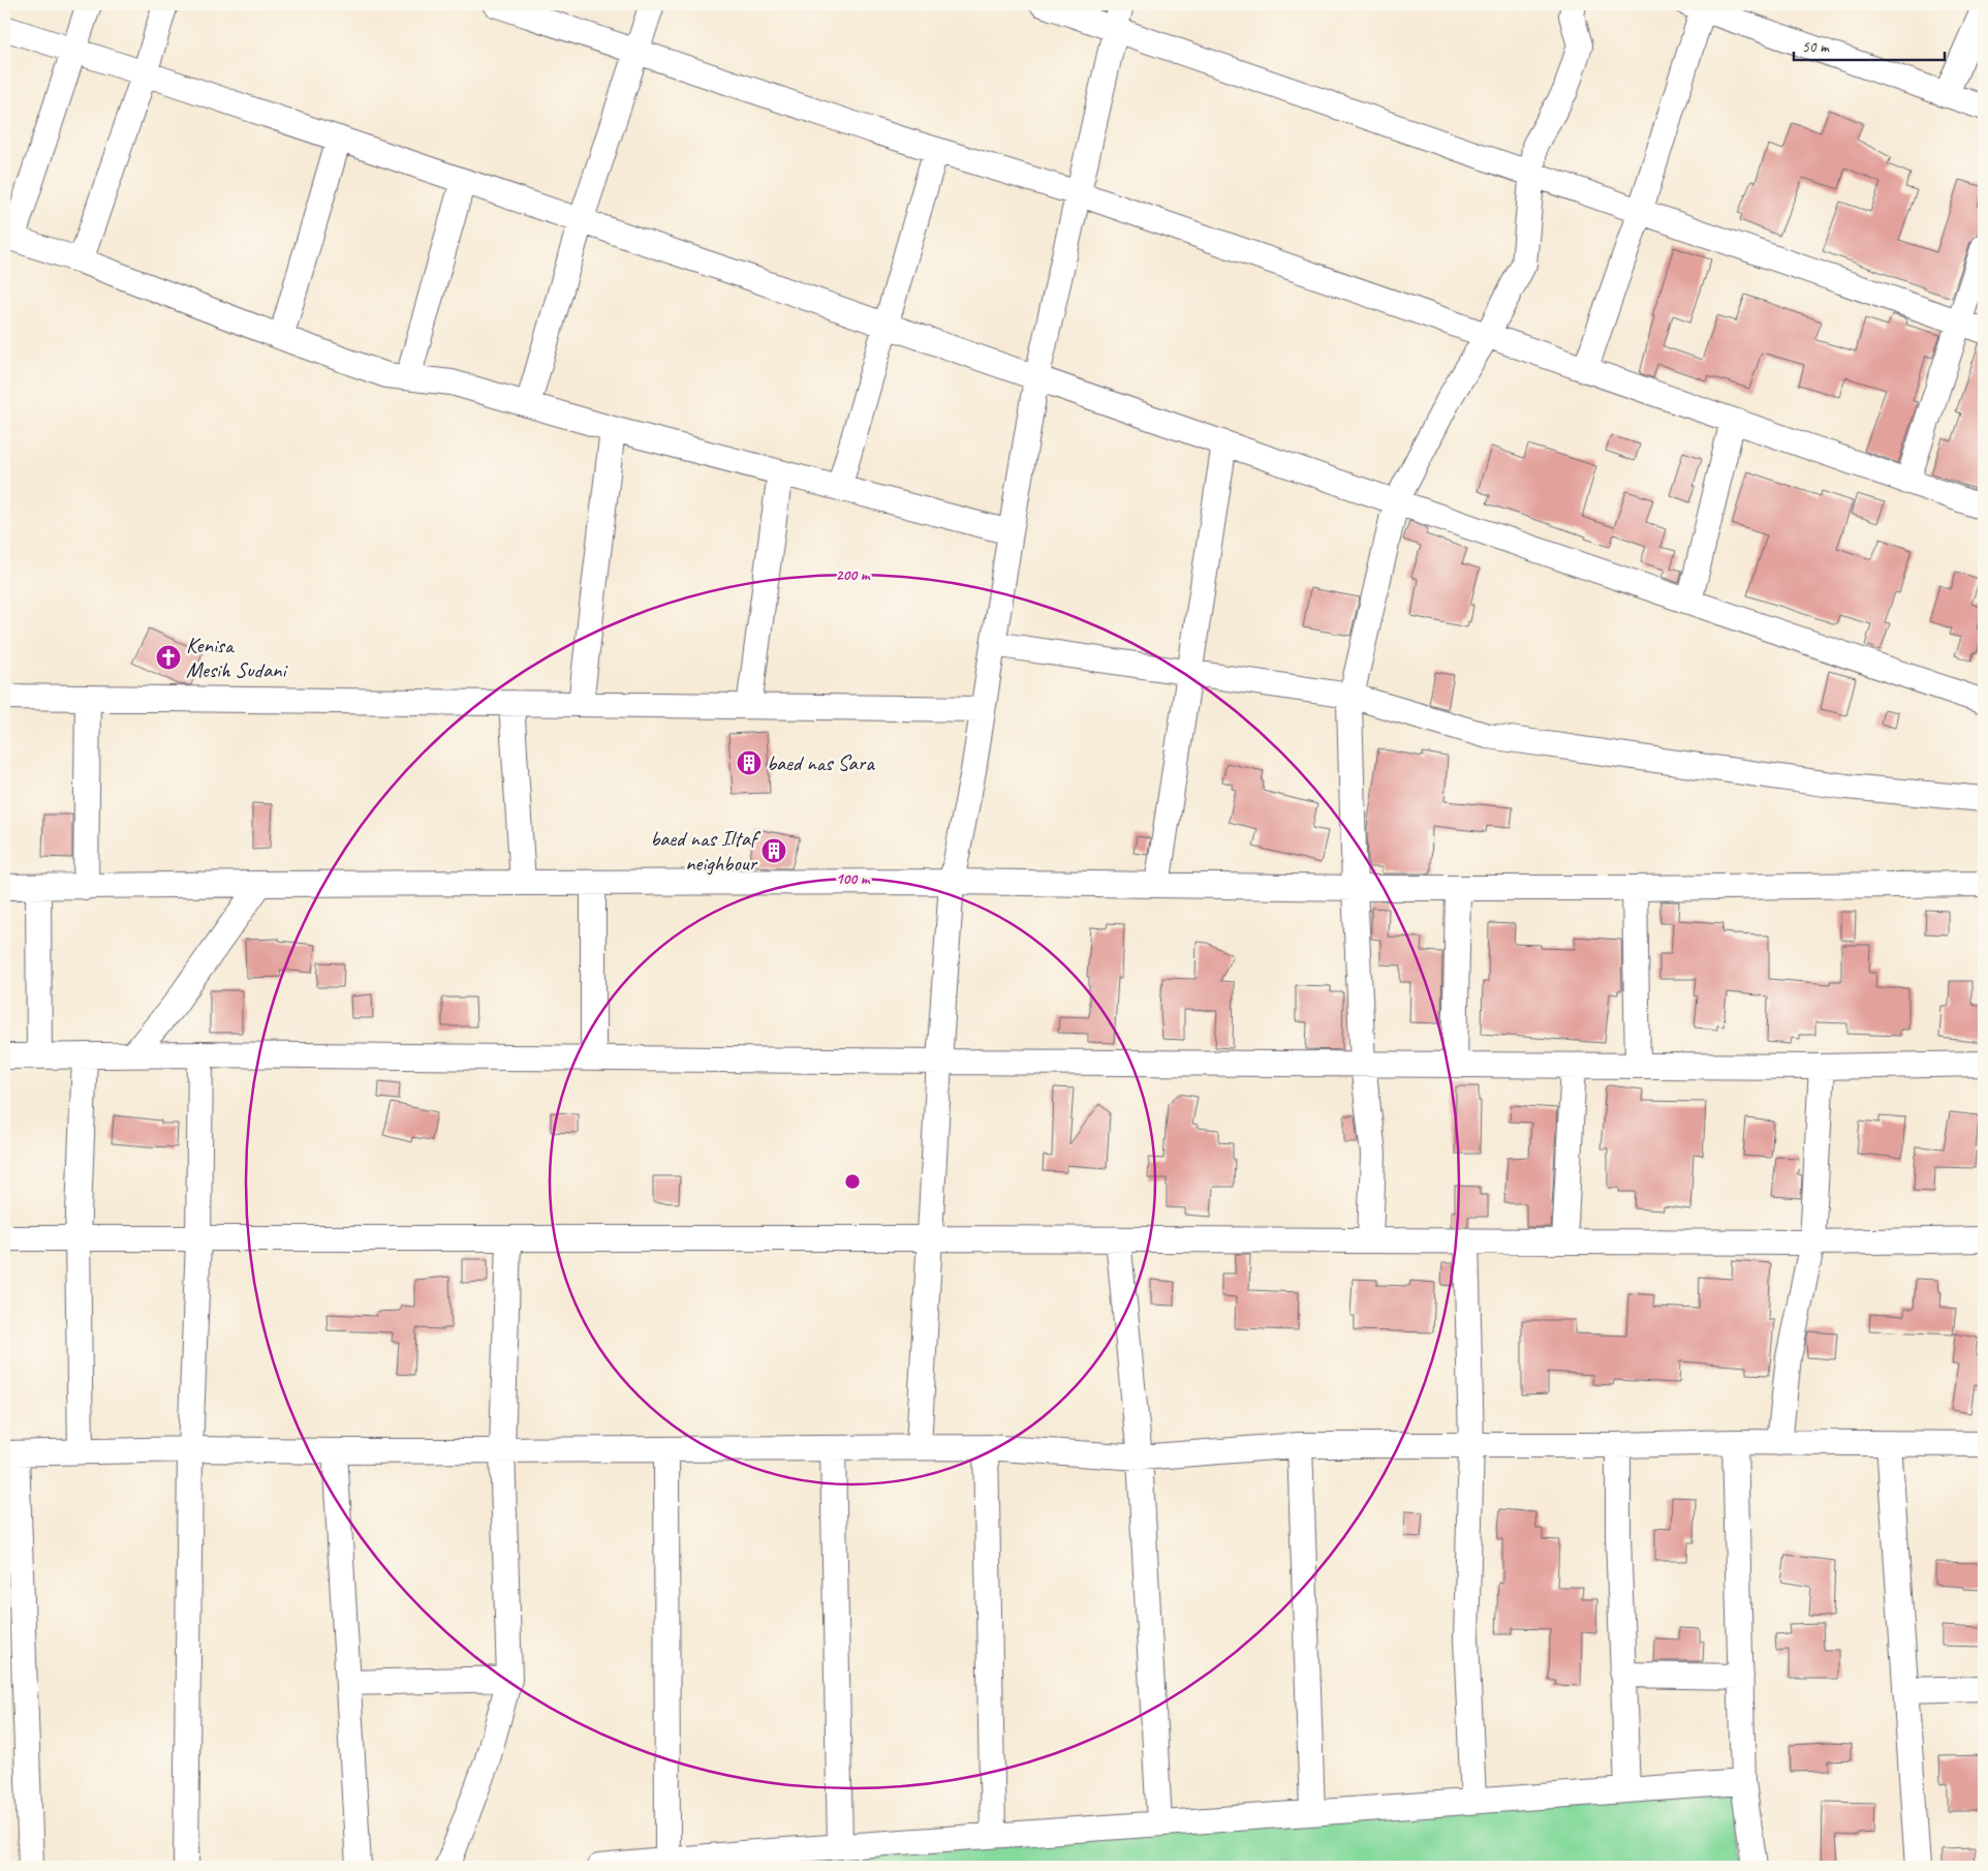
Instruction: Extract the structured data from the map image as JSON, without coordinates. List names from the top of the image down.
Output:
{
  "places": {
    "church": ["Kenisa Mesih Sudani"],
    "building": ["baed nas Sara", "baed nas Iltaf neighbour"]
  },
  "scale_bar": "50 m",
  "rings": ["200 m", "100 m"]
}
